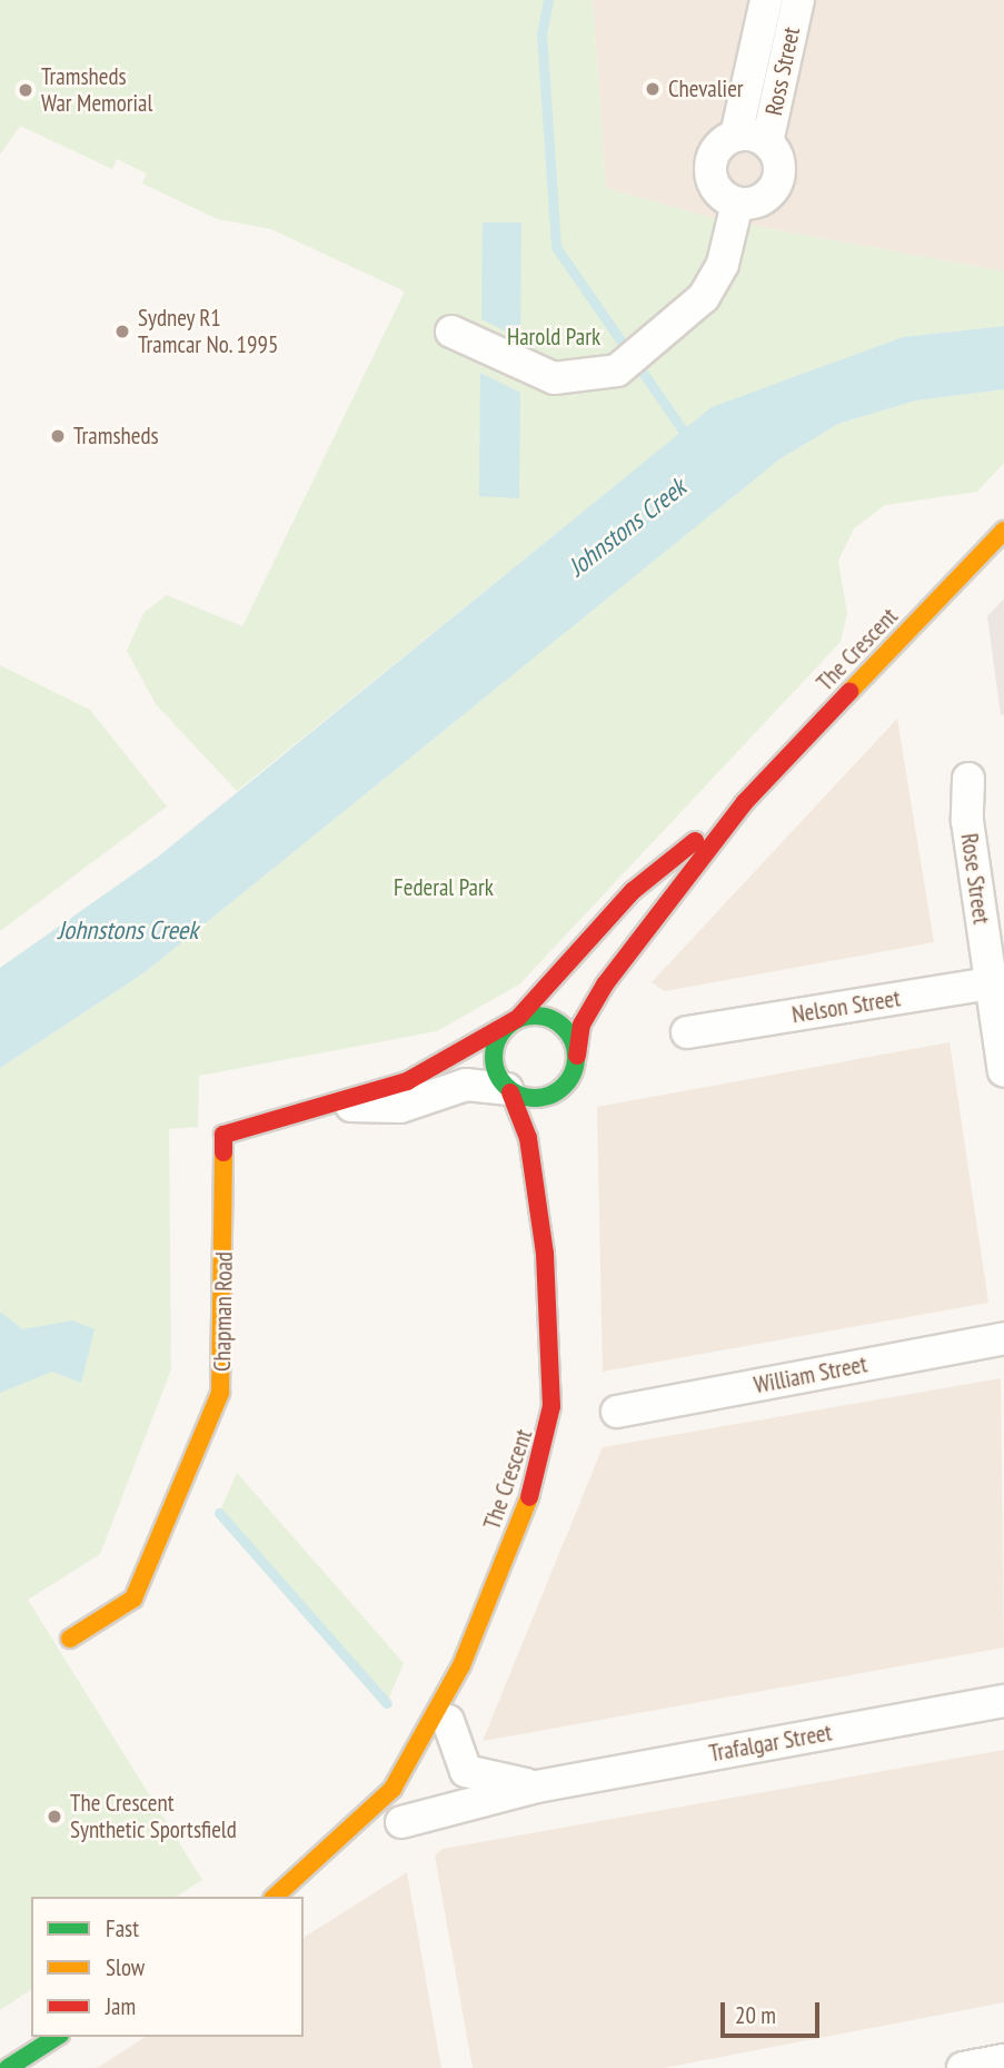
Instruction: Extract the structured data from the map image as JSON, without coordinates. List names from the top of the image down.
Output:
{
  "streets": {
    "main road": ["The Crescent", "Chapman Road"],
    "street": [
      "Ross Street",
      "Rose Street",
      "Nelson Street",
      "William Street",
      "Trafalgar Street"
    ]
  },
  "crossings": [
    ["The Crescent", "Chapman Road"],
    ["The Crescent", "Trafalgar Street"],
    ["Rose Street", "Nelson Street"]
  ],
  "water": ["Johnstons Creek"],
  "parks": ["Harold Park", "Federal Park"],
  "places": [
    "Chevalier",
    "Tramsheds War Memorial",
    "Sydney R1 Tramcar No. 1995",
    "Tramsheds",
    "The Crescent Synthetic Sportsfield"
  ],
  "legend": ["Fast", "Slow", "Jam"],
  "scale_bar": "20 m"
}
